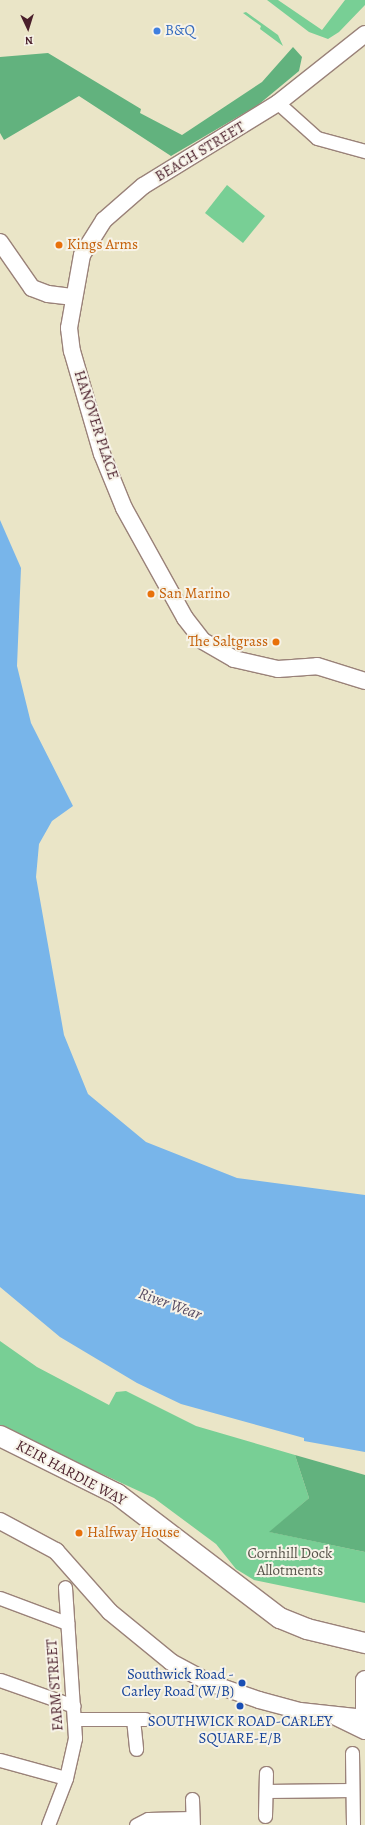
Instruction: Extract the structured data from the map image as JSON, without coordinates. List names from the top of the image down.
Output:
{
  "streets": {
    "main road": ["KEIR HARDIE WAY"],
    "street": ["BEACH STREET", "HANOVER PLACE", "FARM STREET"]
  },
  "crossings": [
    ["BEACH STREET", "HANOVER PLACE"]
  ],
  "water": ["River Wear"],
  "parks": ["Cornhill Dock Allotments"],
  "places": [
    "B&Q",
    "Kings Arms",
    "San Marino",
    "The Saltgrass",
    "Halfway House",
    "Southwick Road - Carley Road (W/B)",
    "SOUTHWICK ROAD-CARLEY SQUARE-E/B"
  ],
  "north": "bottom"
}
